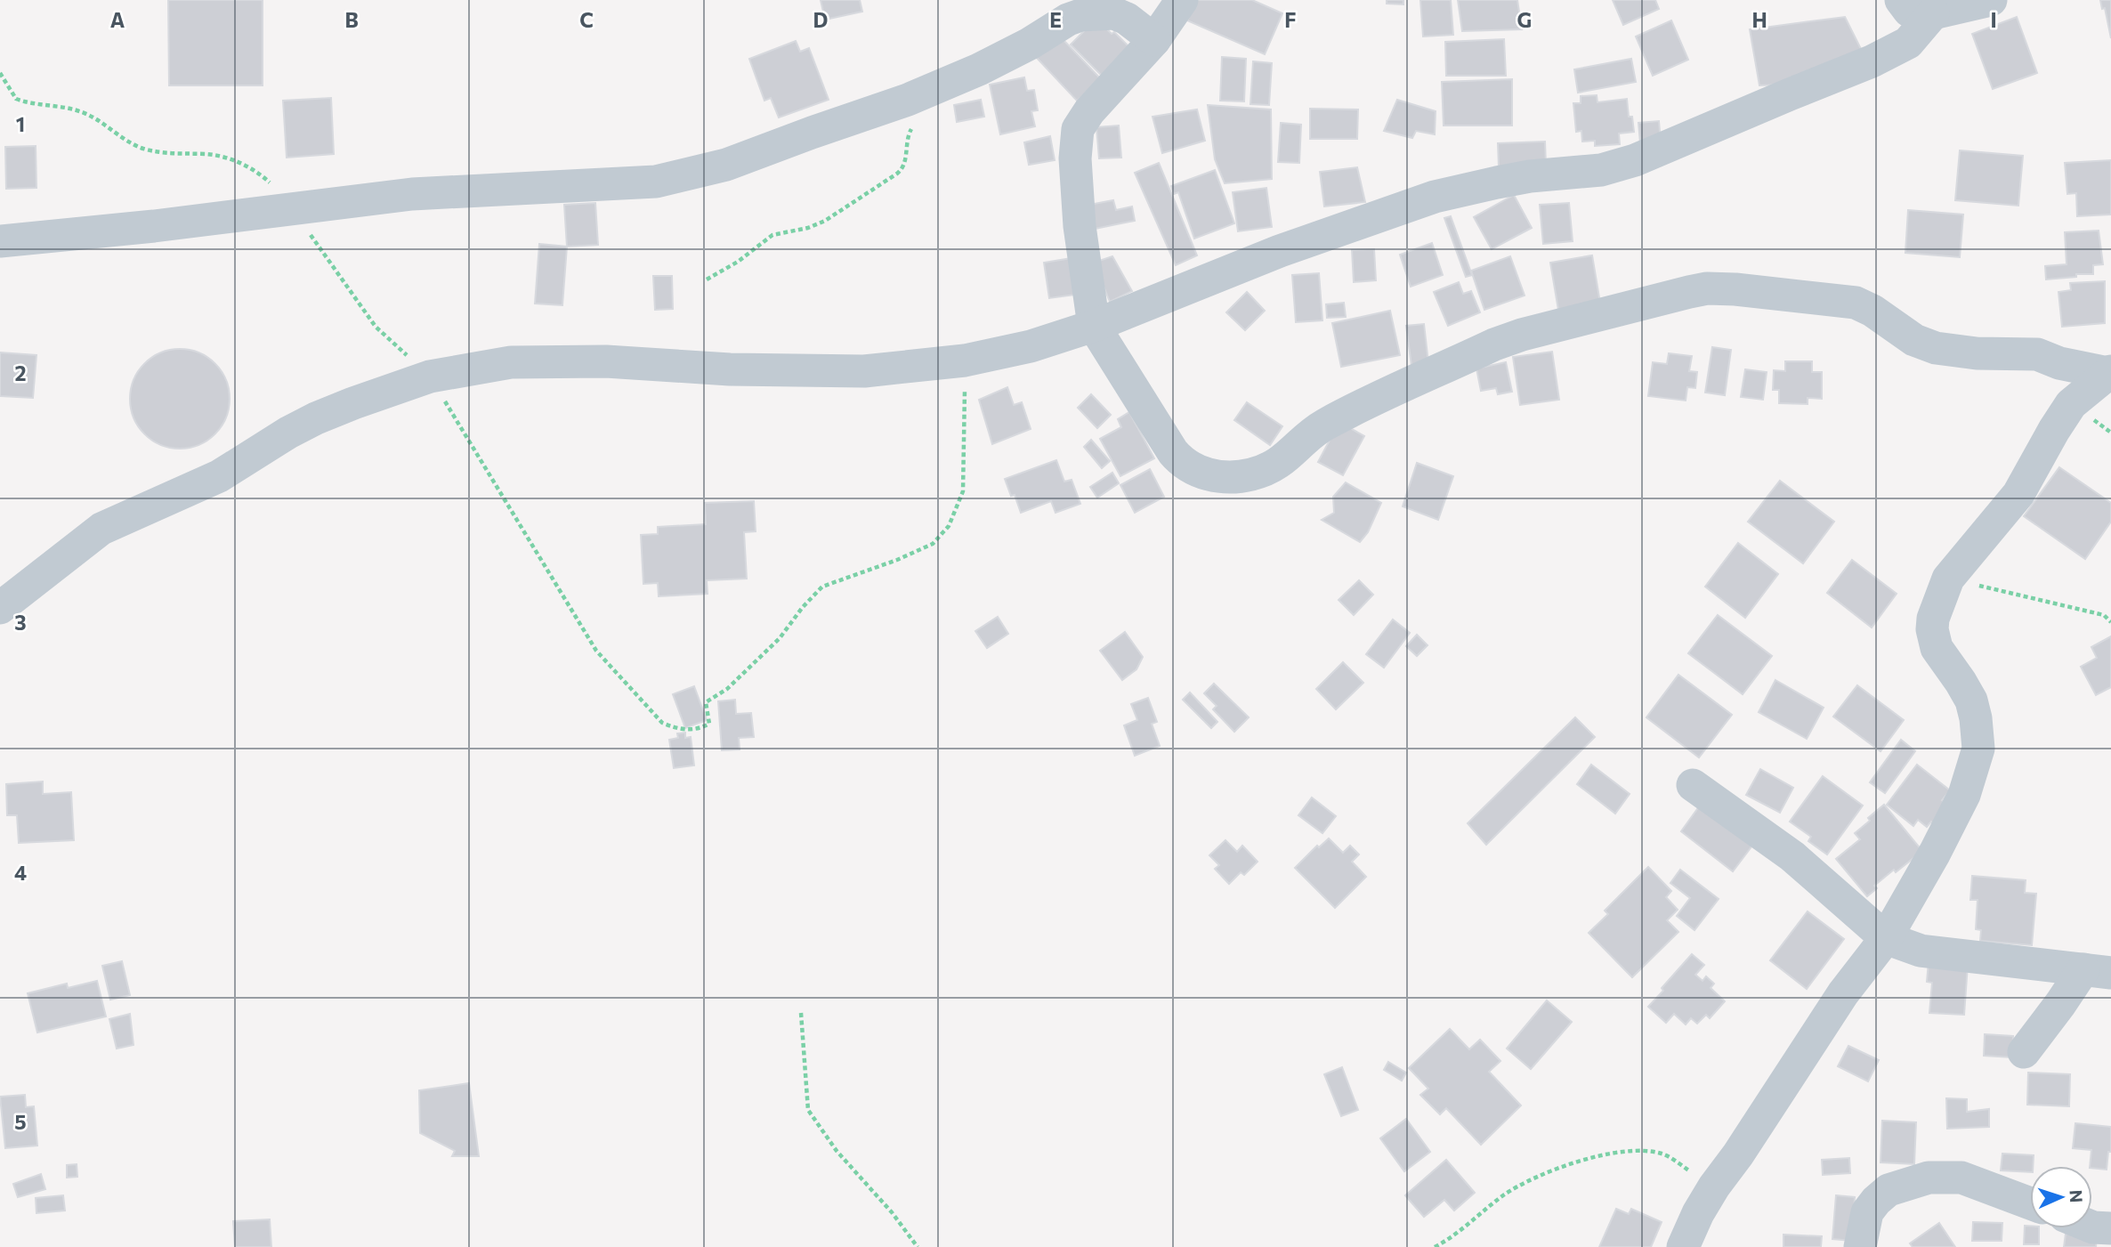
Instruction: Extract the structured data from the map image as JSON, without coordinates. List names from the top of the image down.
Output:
{
  "north": "right",
  "grid": {
    "columns": [
      "A",
      "B",
      "C",
      "D",
      "E",
      "F",
      "G",
      "H",
      "I"
    ],
    "rows": [
      "1",
      "2",
      "3",
      "4",
      "5"
    ]
  }
}
